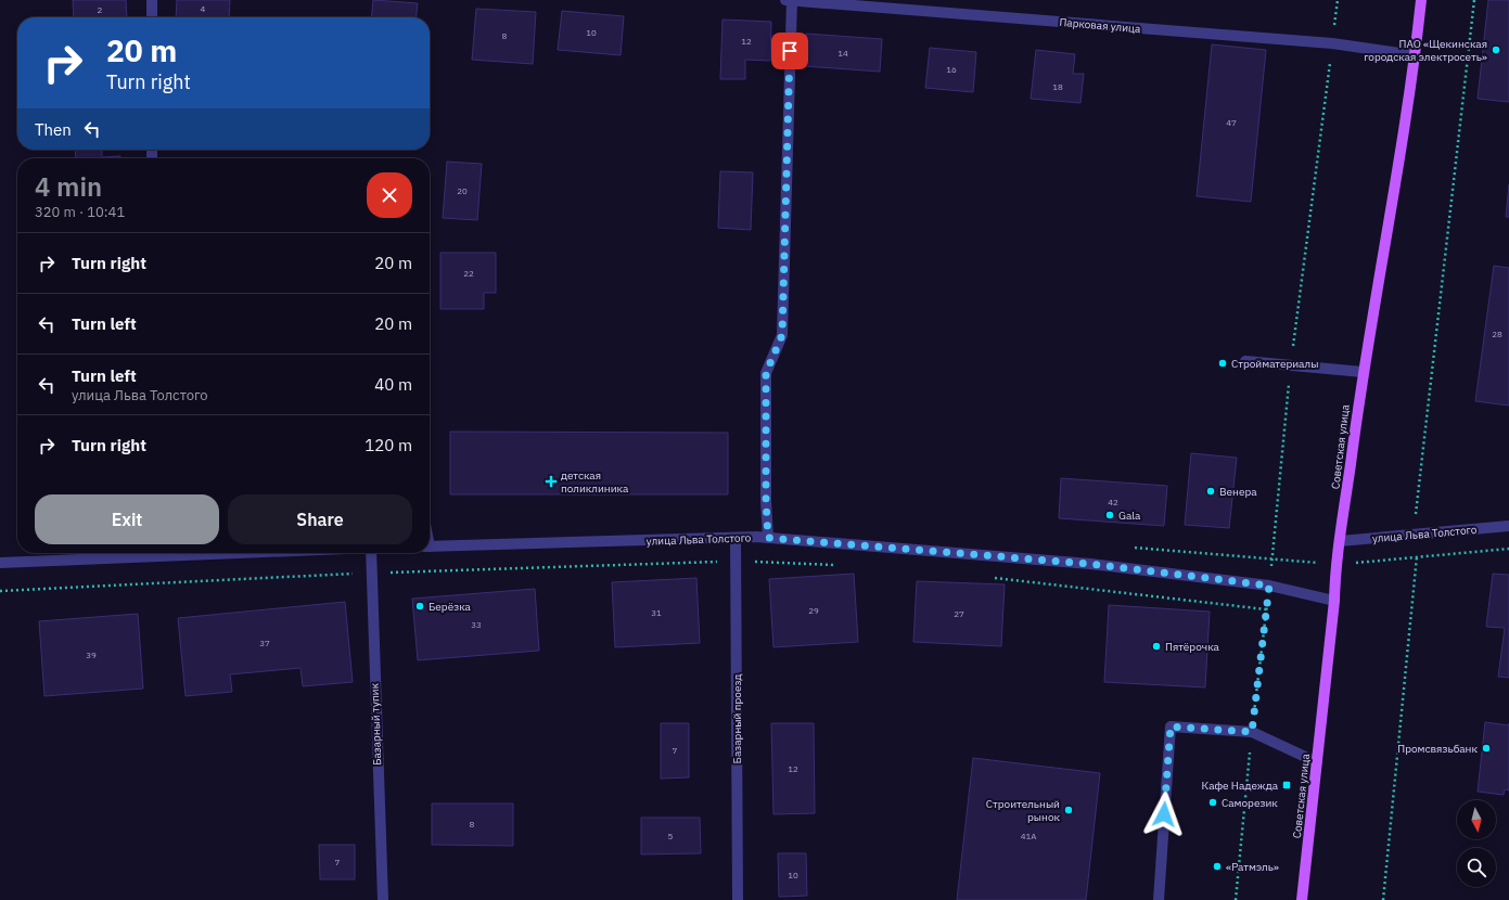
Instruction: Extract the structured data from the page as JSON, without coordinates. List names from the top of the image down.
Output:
{
  "streets": {
    "main road": ["Советская улица"],
    "street": [
      "Парковая улица",
      "улица Льва Толстого",
      "Базарный проезд",
      "Базарный тупик"
    ]
  },
  "crossings": [
    ["Парковая улица", "Советская улица"],
    ["Советская улица", "улица Льва Толстого"],
    ["улица Льва Толстого", "Базарный проезд"]
  ],
  "places": {
    "other": [
      "ПАО «Щекинская городская электросеть»",
      "Стройматериалы",
      "Венера",
      "Gala",
      "Берёзка",
      "Пятёрочка",
      "Промсвязьбанк",
      "Саморезик",
      "Строительный рынок",
      "«Ратмэль»"
    ],
    "health": ["детская поликлиника"],
    "transit": ["Кафе Надежда"]
  },
  "house_numbers": [
    "4",
    "2",
    "10",
    "8",
    "12",
    "14",
    "16",
    "18",
    "47",
    "20",
    "22",
    "28",
    "42",
    "29",
    "31",
    "27",
    "33",
    "37",
    "39",
    "7",
    "12",
    "8",
    "5",
    "41А",
    "7",
    "10"
  ],
  "north": "bottom",
  "page": {
    "turn": ["20 m", "Turn right"],
    "then": "Then",
    "heading": ["4 min", "320 m · 10:41"],
    "list": [
      {
        "name": "Turn right",
        "value": "20 m"
      },
      {
        "name": "Turn left",
        "value": "20 m"
      },
      {
        "name": "Turn left",
        "note": "улица Льва Толстого",
        "value": "40 m"
      },
      {
        "name": "Turn right",
        "value": "120 m"
      }
    ],
    "buttons": ["Exit", "Share"]
  }
}
